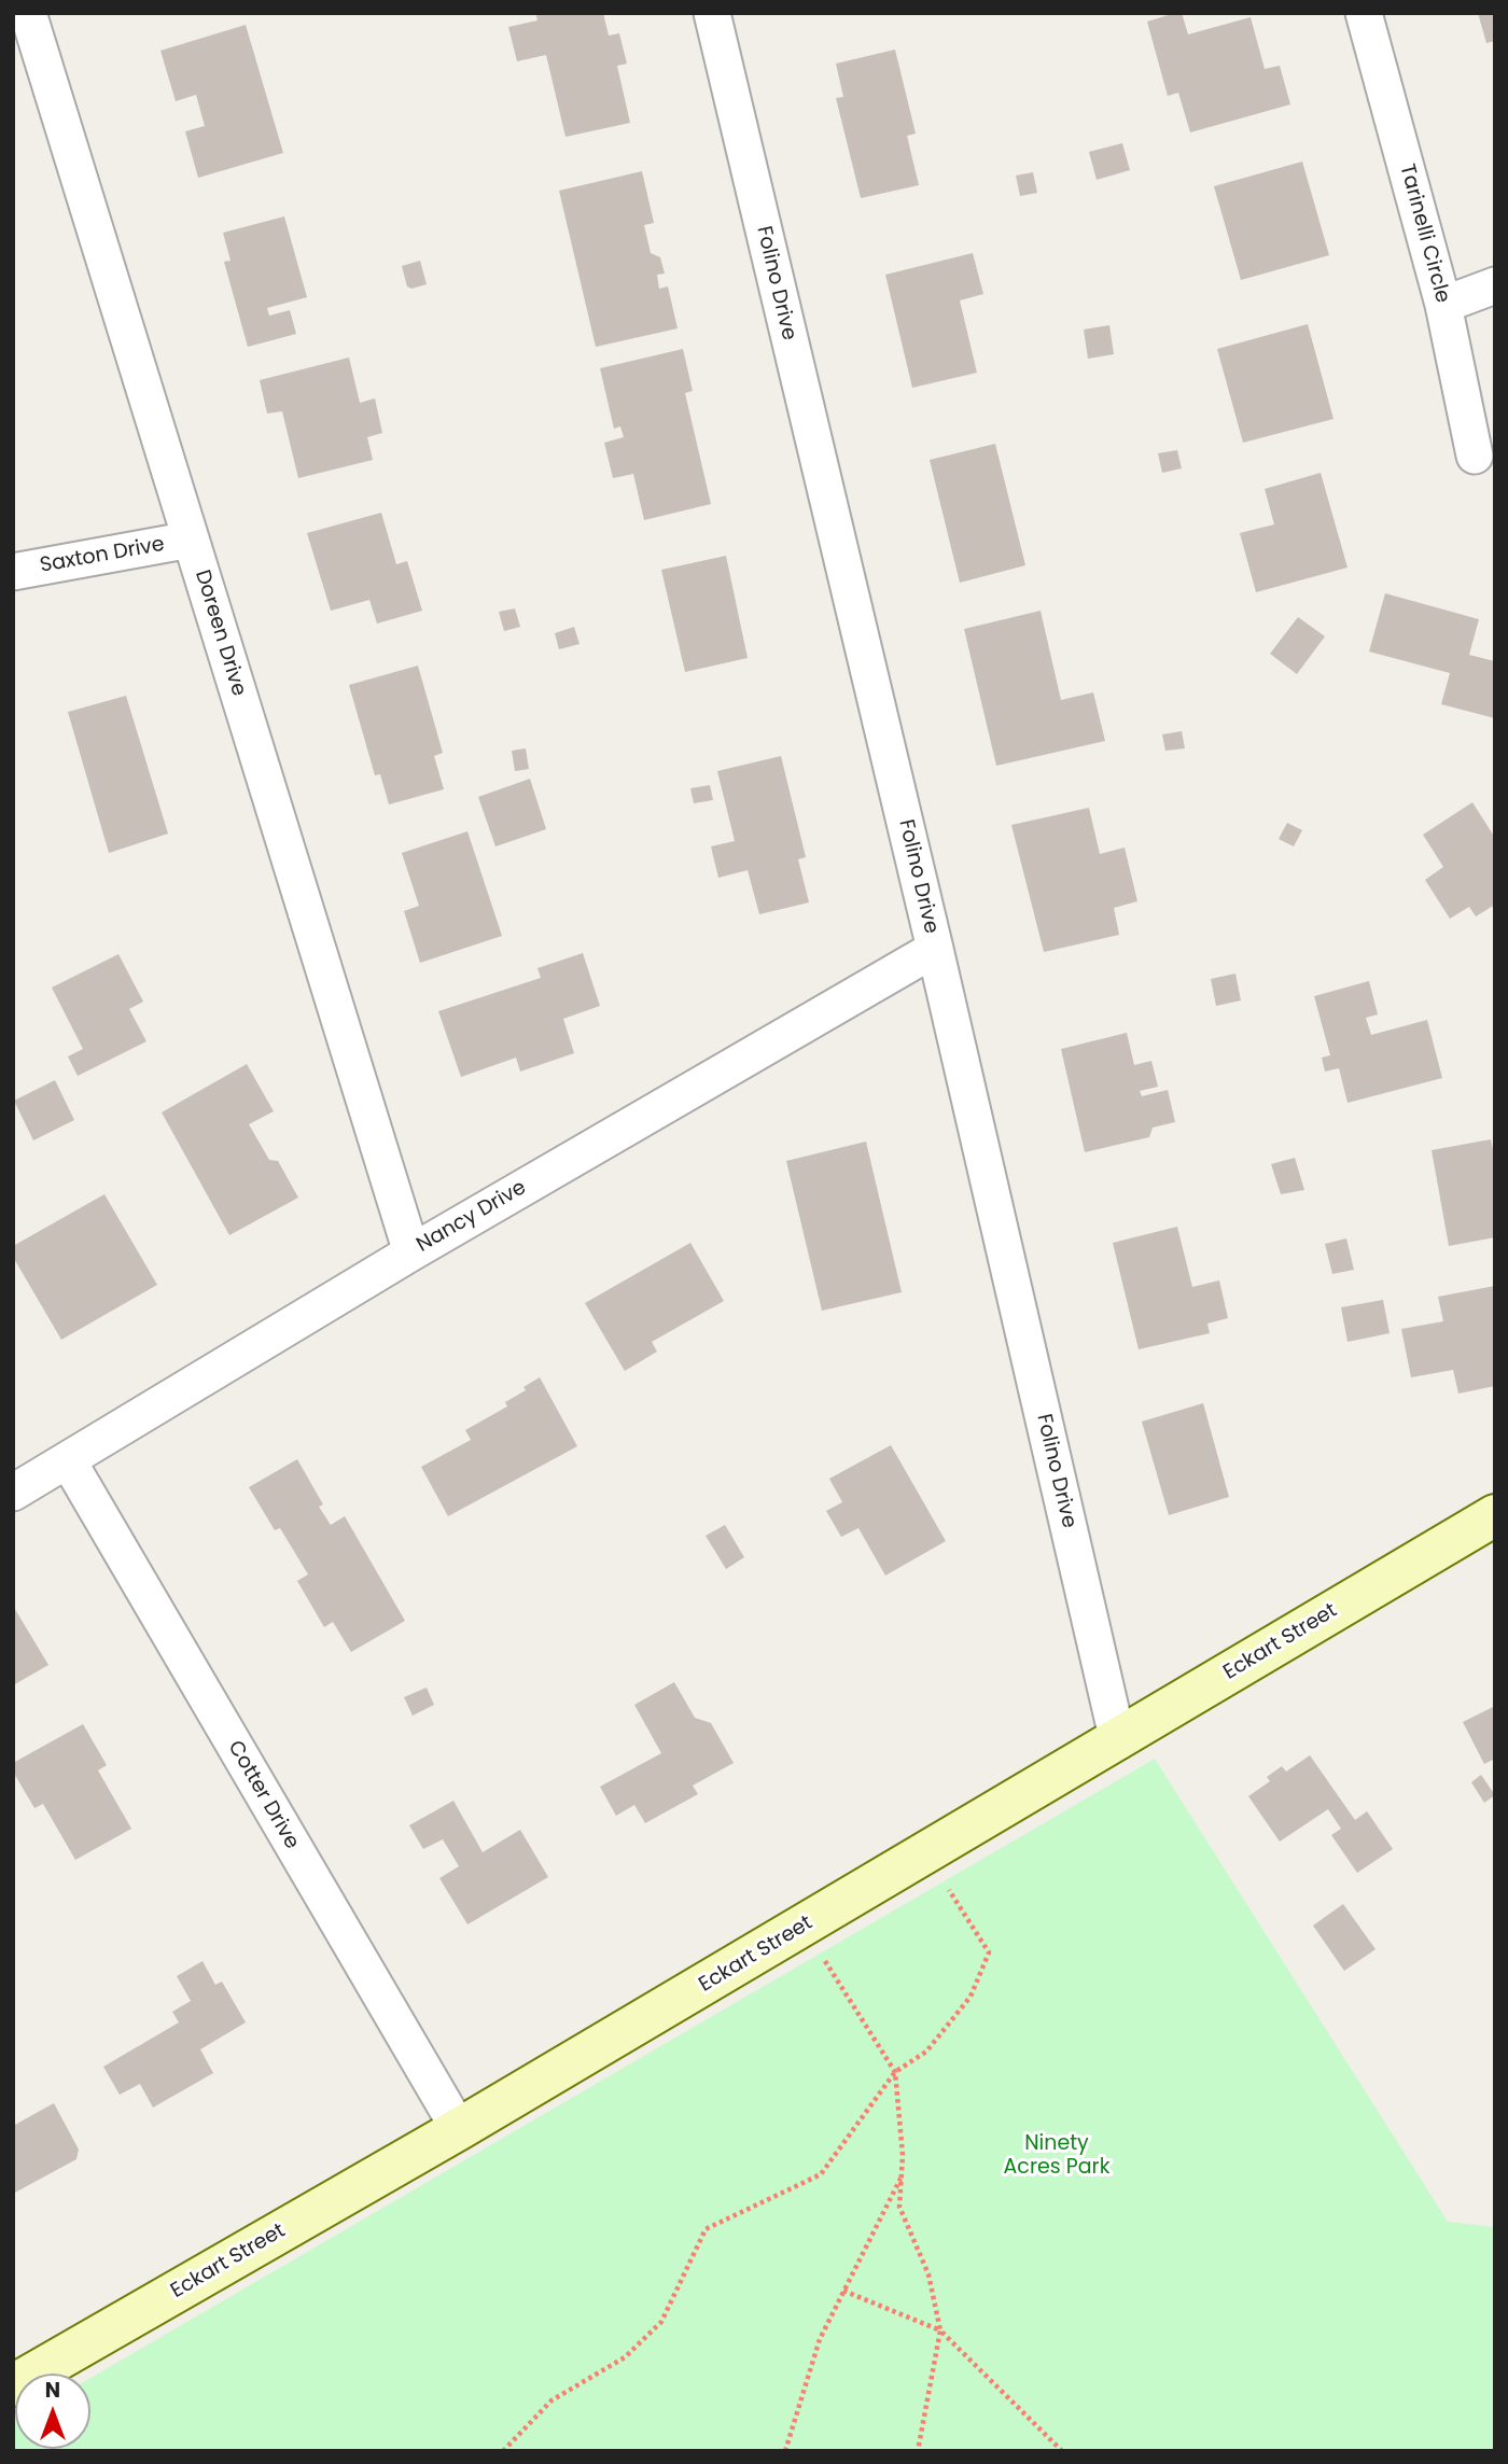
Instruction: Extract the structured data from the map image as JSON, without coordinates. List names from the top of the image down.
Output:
{
  "streets": {
    "street": [
      "Tarinelli Circle",
      "Folino Drive",
      "Saxton Drive",
      "Doreen Drive",
      "Nancy Drive",
      "Eckart Street",
      "Cotter Drive"
    ]
  },
  "crossings": [
    ["Folino Drive", "Nancy Drive"],
    ["Folino Drive", "Eckart Street"],
    ["Saxton Drive", "Doreen Drive"],
    ["Doreen Drive", "Nancy Drive"],
    ["Nancy Drive", "Cotter Drive"],
    ["Eckart Street", "Cotter Drive"]
  ],
  "parks": ["Ninety Acres Park"],
  "north": "top"
}
